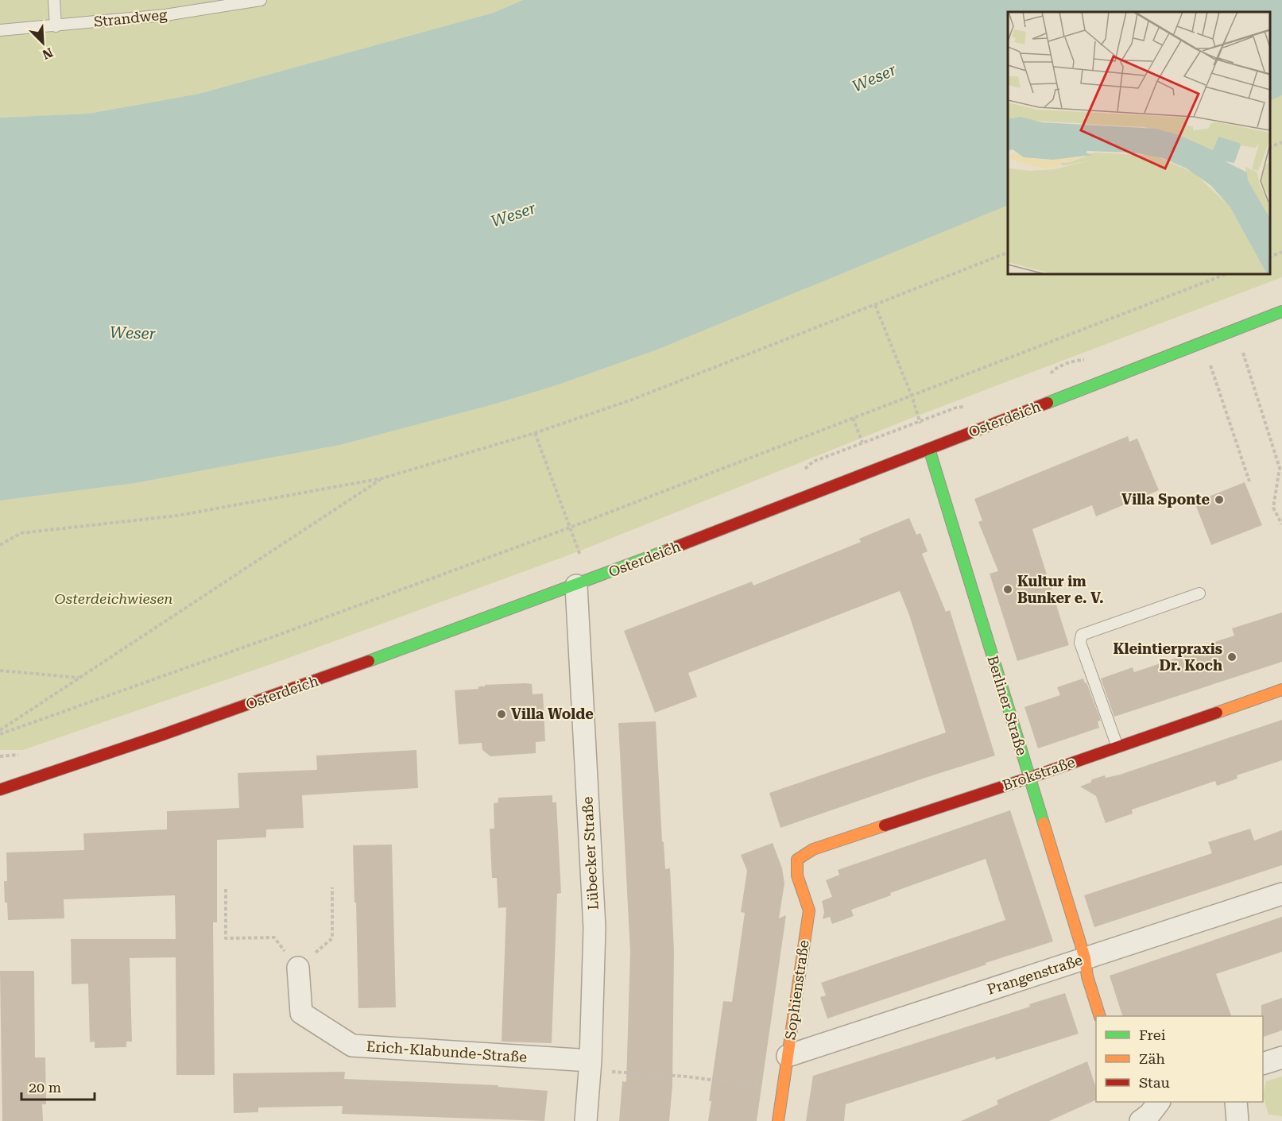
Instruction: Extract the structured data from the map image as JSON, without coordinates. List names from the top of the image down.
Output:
{
  "streets": {
    "street": [
      "Osterdeich",
      "Berliner Straße",
      "Brokstraße",
      "Lübecker Straße",
      "Prangenstraße",
      "Sophienstraße",
      "Erich-Klabunde-Straße"
    ],
    "lane": ["Strandweg"]
  },
  "crossings": [
    ["Osterdeich", "Berliner Straße"],
    ["Osterdeich", "Lübecker Straße"],
    ["Berliner Straße", "Brokstraße"],
    ["Berliner Straße", "Prangenstraße"],
    ["Brokstraße", "Sophienstraße"],
    ["Lübecker Straße", "Erich-Klabunde-Straße"],
    ["Prangenstraße", "Sophienstraße"]
  ],
  "water": ["Weser"],
  "parks": ["Osterdeichwiesen"],
  "places": [
    "Villa Sponte",
    "Kultur im Bunker e. V.",
    "Kleintierpraxis Dr. Koch",
    "Villa Wolde"
  ],
  "legend": ["Frei", "Zäh", "Stau"],
  "scale_bar": "20 m",
  "north": "bottom right"
}
